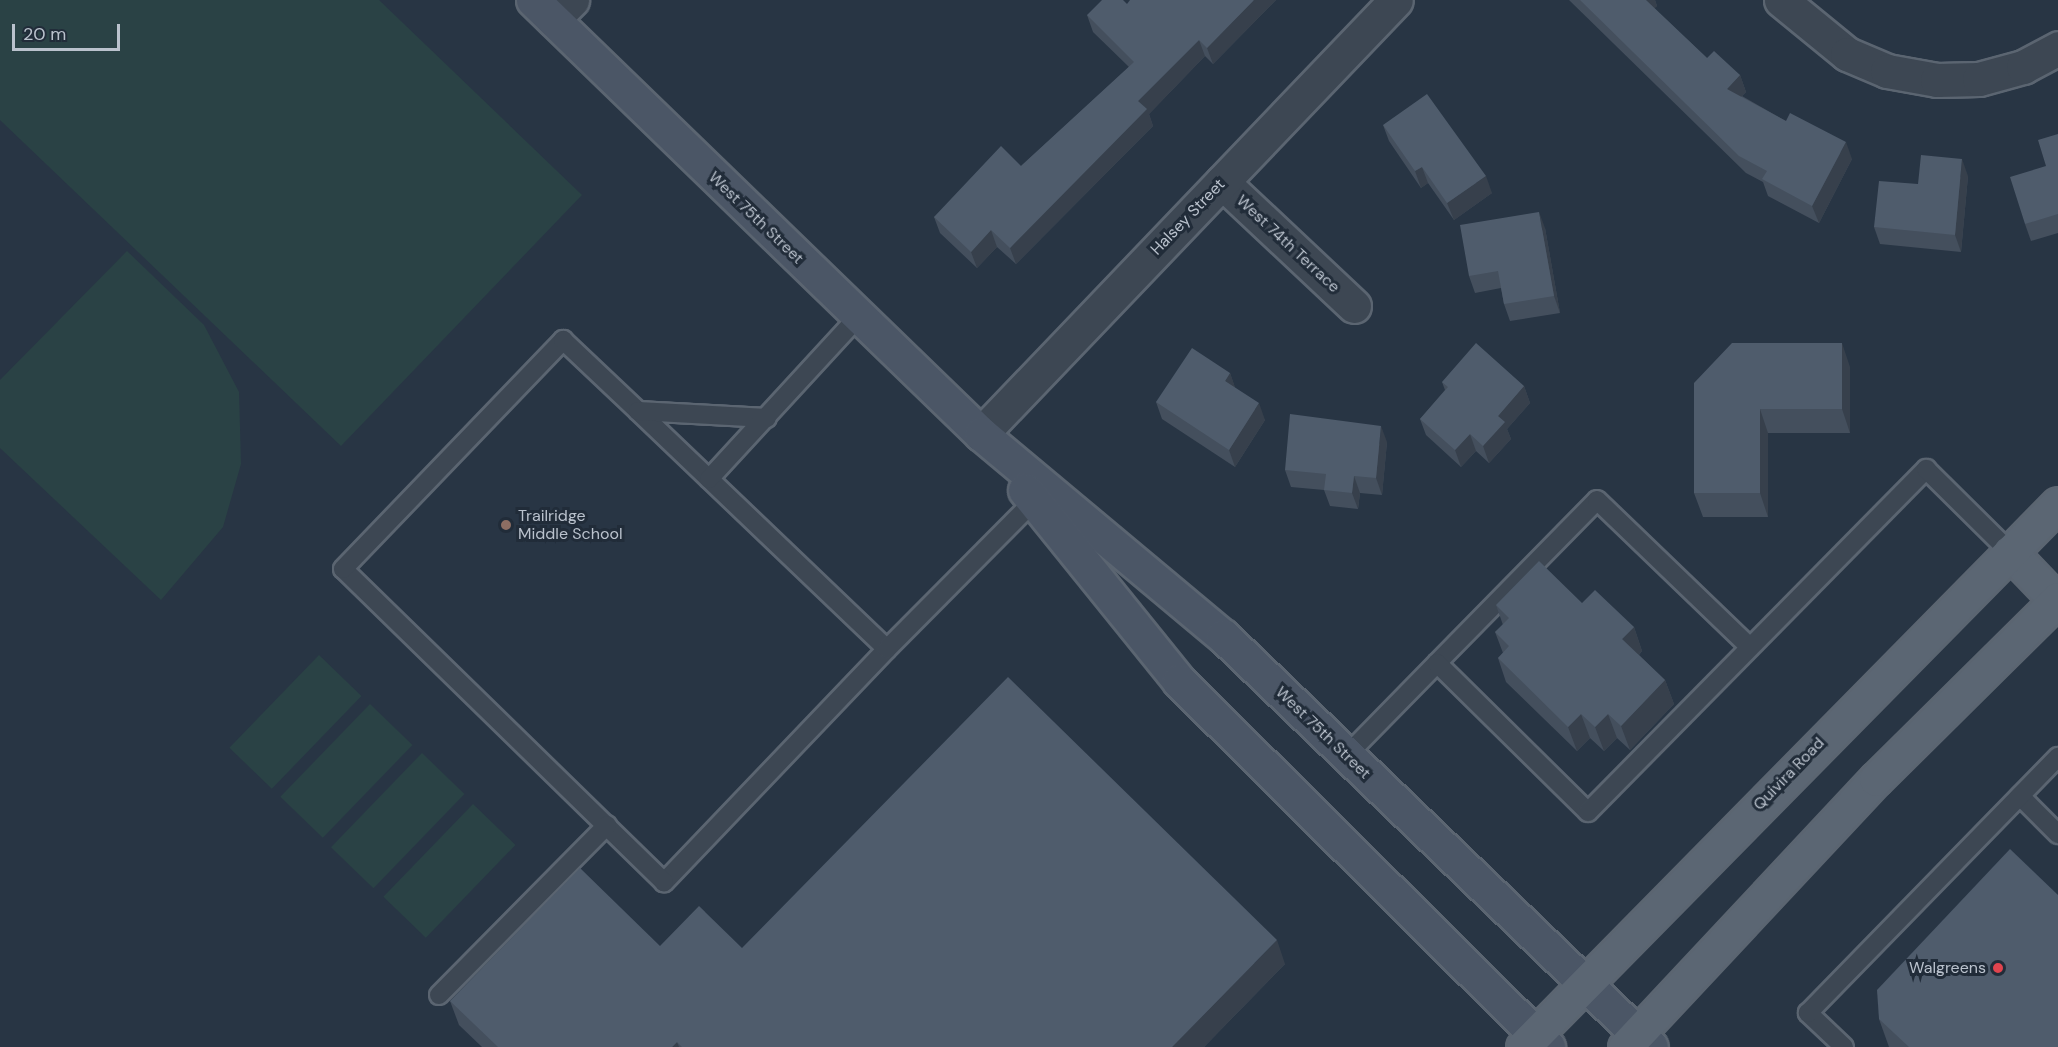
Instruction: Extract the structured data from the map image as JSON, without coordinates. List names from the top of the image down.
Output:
{
  "streets": {
    "main road": ["West 75th Street", "Quivira Road"],
    "street": ["Halsey Street", "West 74th Terrace"]
  },
  "crossings": [
    ["Halsey Street", "West 75th Street"],
    ["Halsey Street", "West 74th Terrace"],
    ["West 75th Street", "Quivira Road"]
  ],
  "places": ["Trailridge Middle School", "Walgreens"],
  "scale_bar": "20 m"
}
